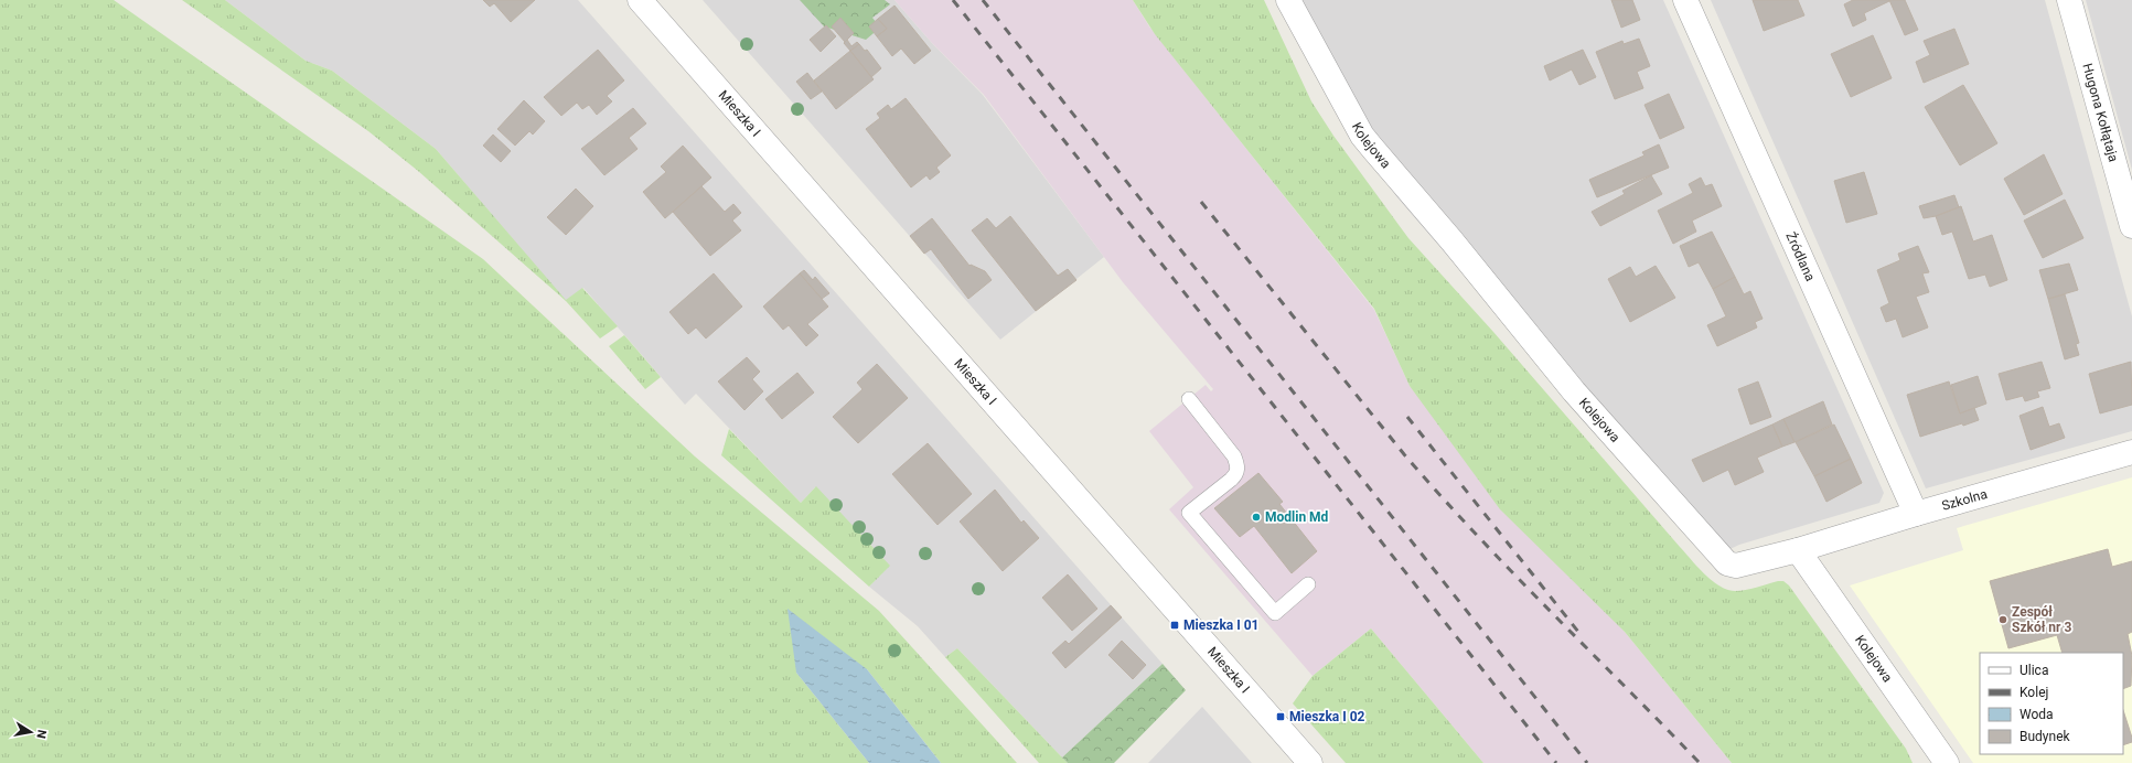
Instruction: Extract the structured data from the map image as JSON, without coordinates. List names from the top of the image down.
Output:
{
  "streets": {
    "street": [
      "Mieszka I",
      "Hugona Kołłątaja",
      "Kolejowa",
      "Źródlana",
      "Szkolna"
    ]
  },
  "crossings": [
    ["Kolejowa", "Szkolna"],
    ["Źródlana", "Szkolna"]
  ],
  "places": {
    "other": ["Modlin Md", "Zespół Szkół nr 3"],
    "transit": ["Mieszka I 01", "Mieszka I 02"]
  },
  "legend": [
    "Ulica",
    "Kolej",
    "Woda",
    "Budynek"
  ],
  "north": "right"
}
